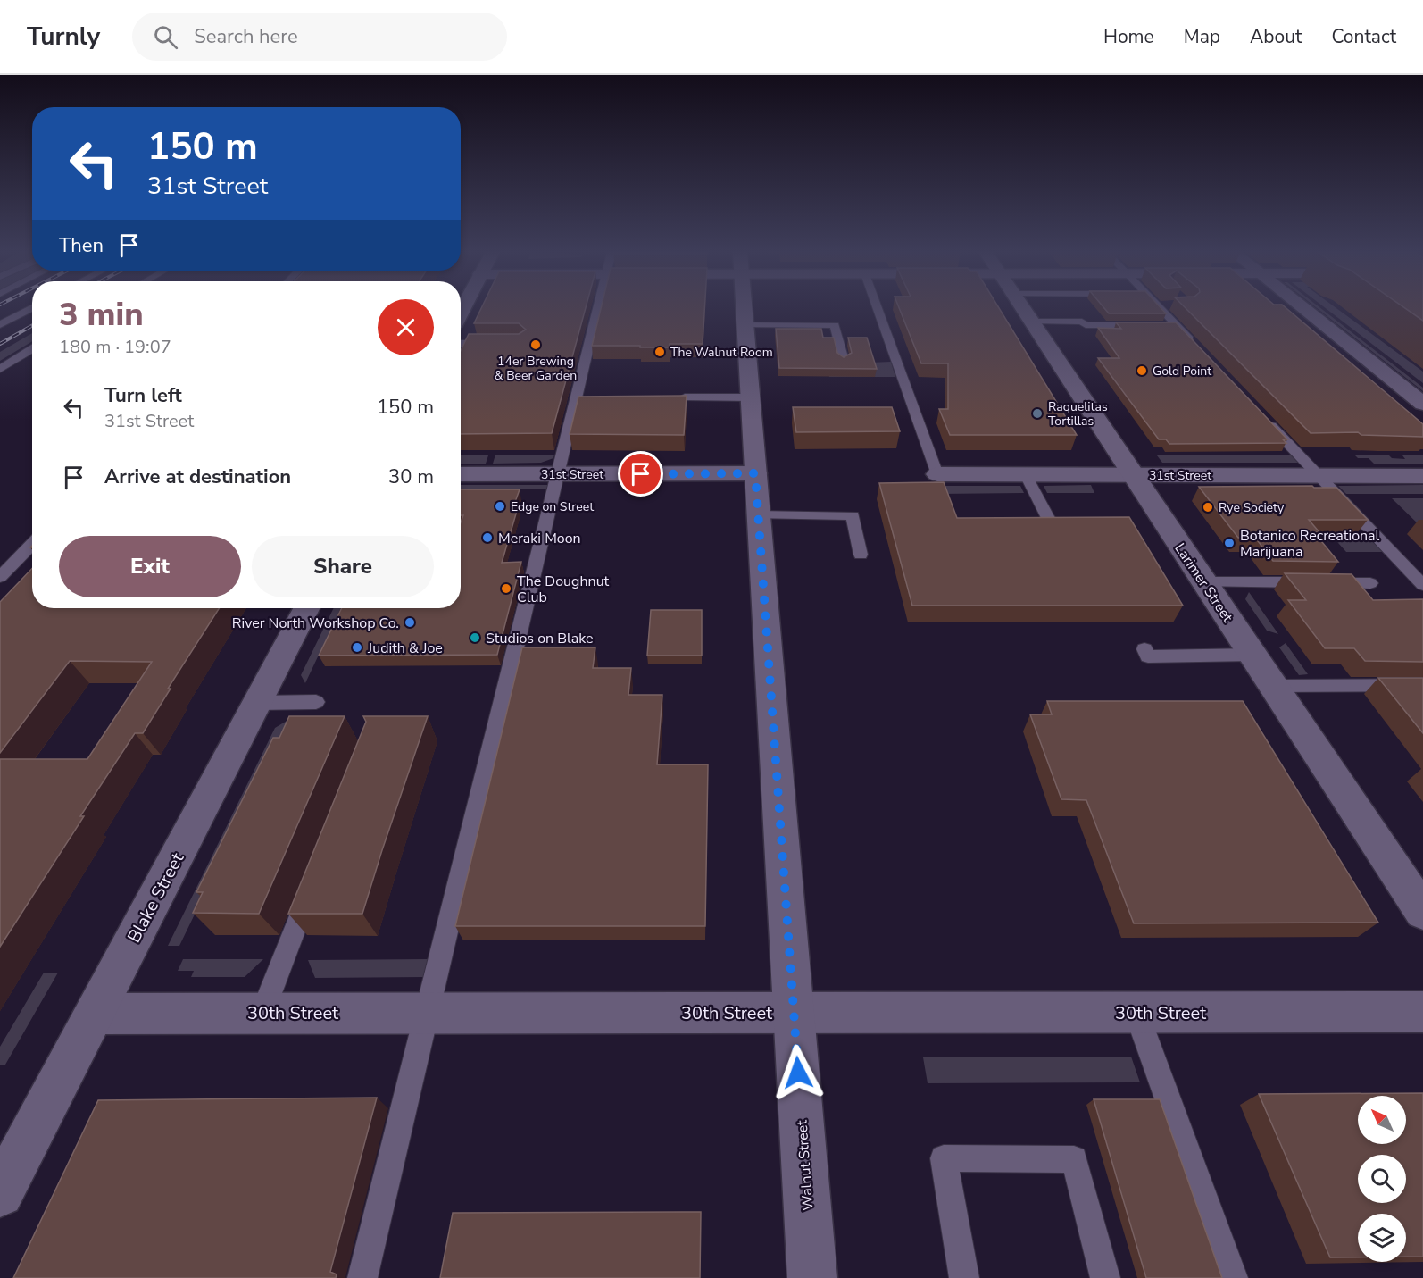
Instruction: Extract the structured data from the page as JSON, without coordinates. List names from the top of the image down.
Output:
{
  "streets": {
    "street": [
      "31st Street",
      "Larimer Street",
      "Blake Street",
      "30th Street",
      "Walnut Street"
    ]
  },
  "crossings": [
    ["31st Street", "Larimer Street"],
    ["31st Street", "Walnut Street"],
    ["Blake Street", "30th Street"],
    ["30th Street", "Walnut Street"]
  ],
  "places": [
    "14er Brewing & Beer Garden",
    "The Walnut Room",
    "Gold Point",
    "Raquelitas Tortillas",
    "Edge on Street",
    "Rye Society",
    "Meraki Moon",
    "Botanico Recreational Marijuana",
    "The Doughnut Club",
    "River North Workshop Co.",
    "Studios on Blake",
    "Judith & Joe"
  ],
  "north": "top left",
  "page": {
    "header": "Turnly",
    "search": "Search here",
    "nav": [
      "Home",
      "Map",
      "About",
      "Contact"
    ],
    "turn": ["150 m", "31st Street"],
    "then": "Then",
    "heading": ["3 min", "180 m · 19:07"],
    "list": [
      {
        "name": "Turn left",
        "note": "31st Street",
        "value": "150 m"
      },
      {
        "name": "Arrive at destination",
        "value": "30 m"
      }
    ],
    "buttons": ["Exit", "Share"]
  }
}
